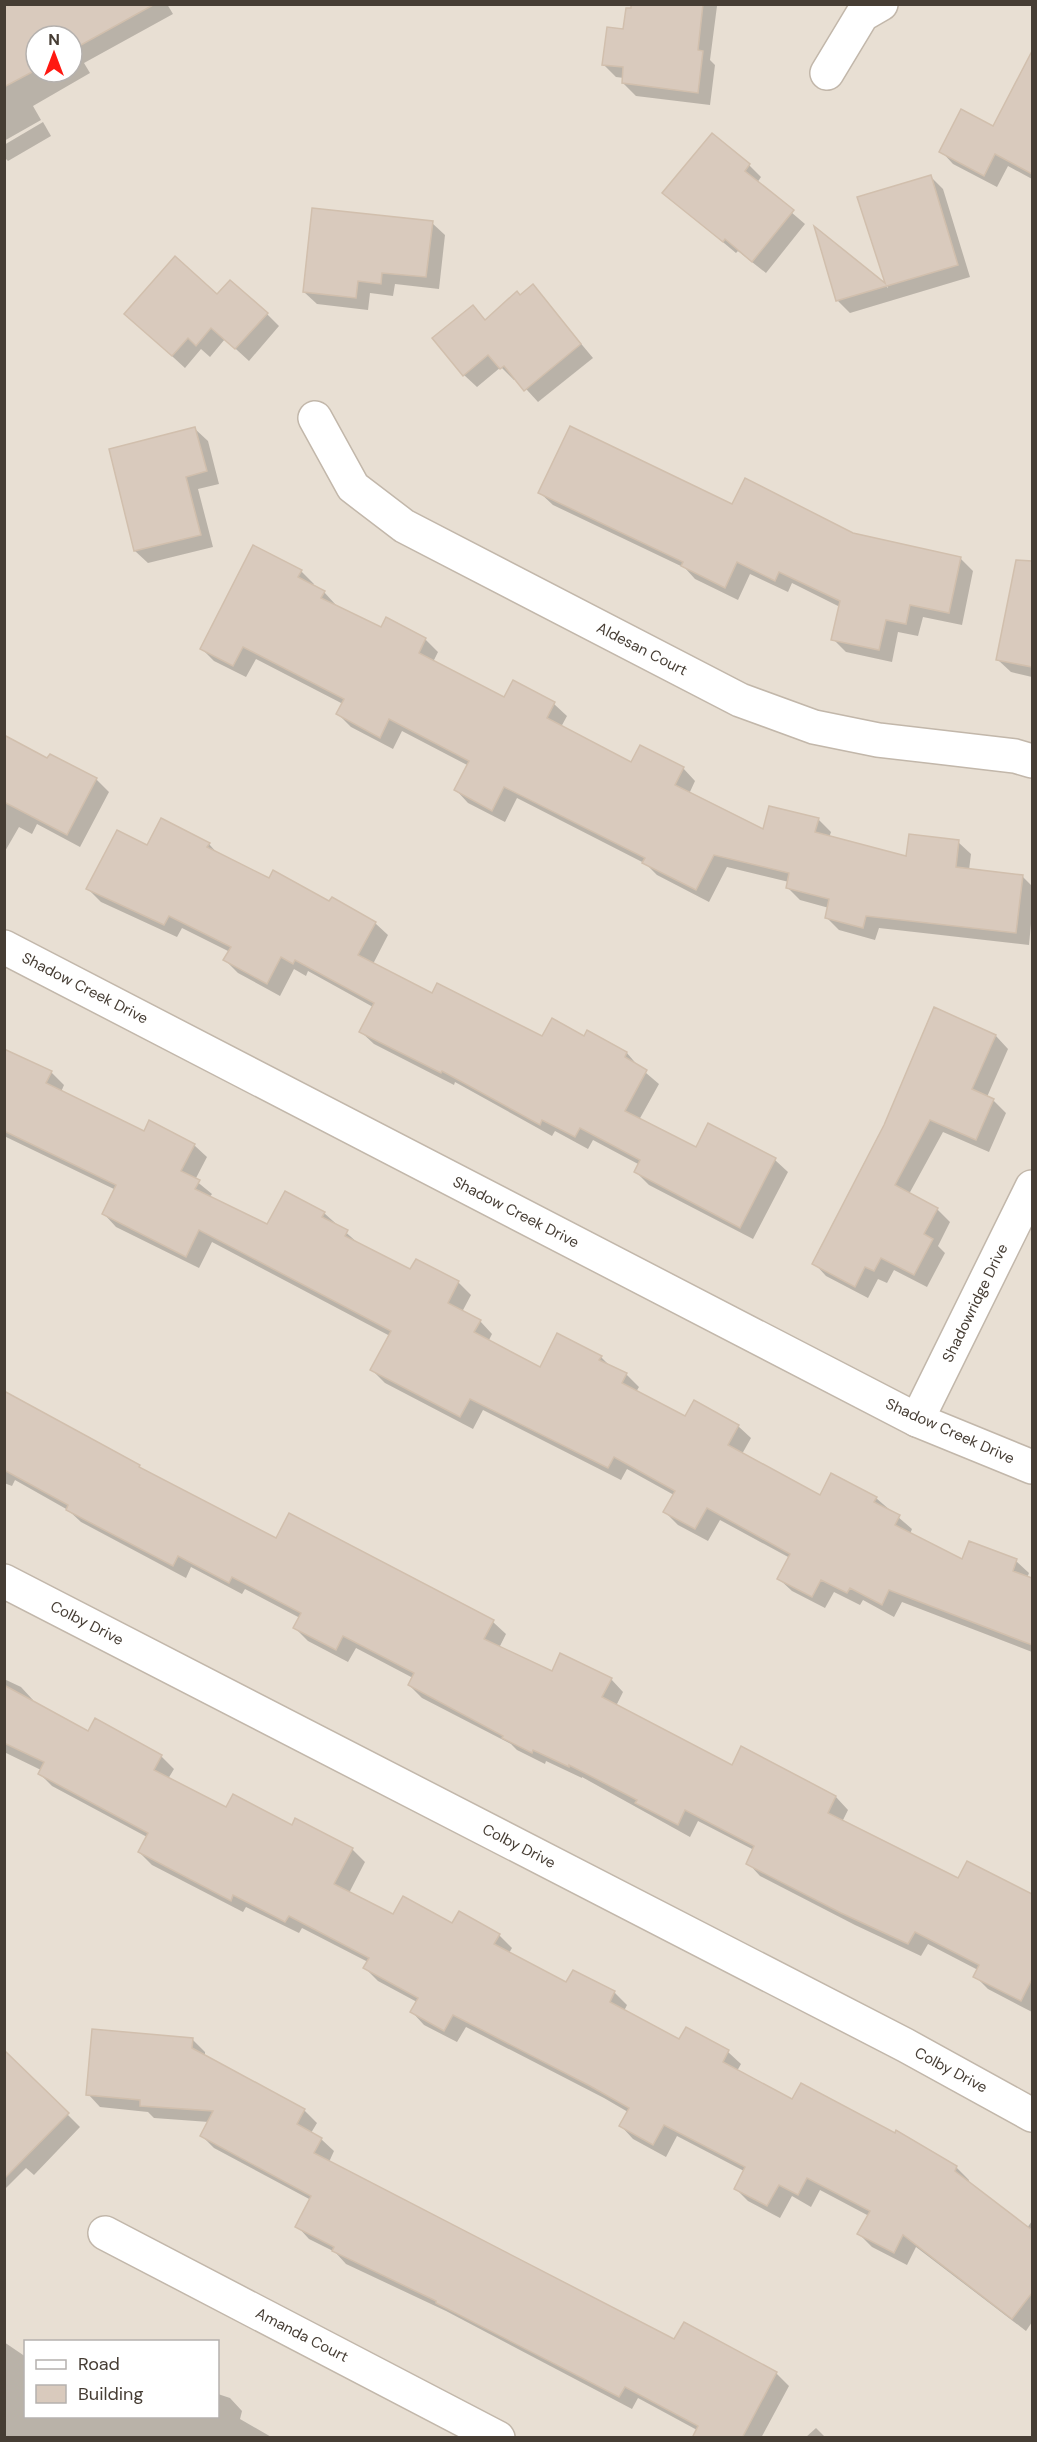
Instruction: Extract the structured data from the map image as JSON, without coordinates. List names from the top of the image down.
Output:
{
  "streets": {
    "street": [
      "Aldesan Court",
      "Shadow Creek Drive",
      "Shadowridge Drive",
      "Colby Drive",
      "Amanda Court"
    ]
  },
  "crossings": [
    ["Shadow Creek Drive", "Shadowridge Drive"]
  ],
  "legend": ["Road", "Building"],
  "north": "top"
}
